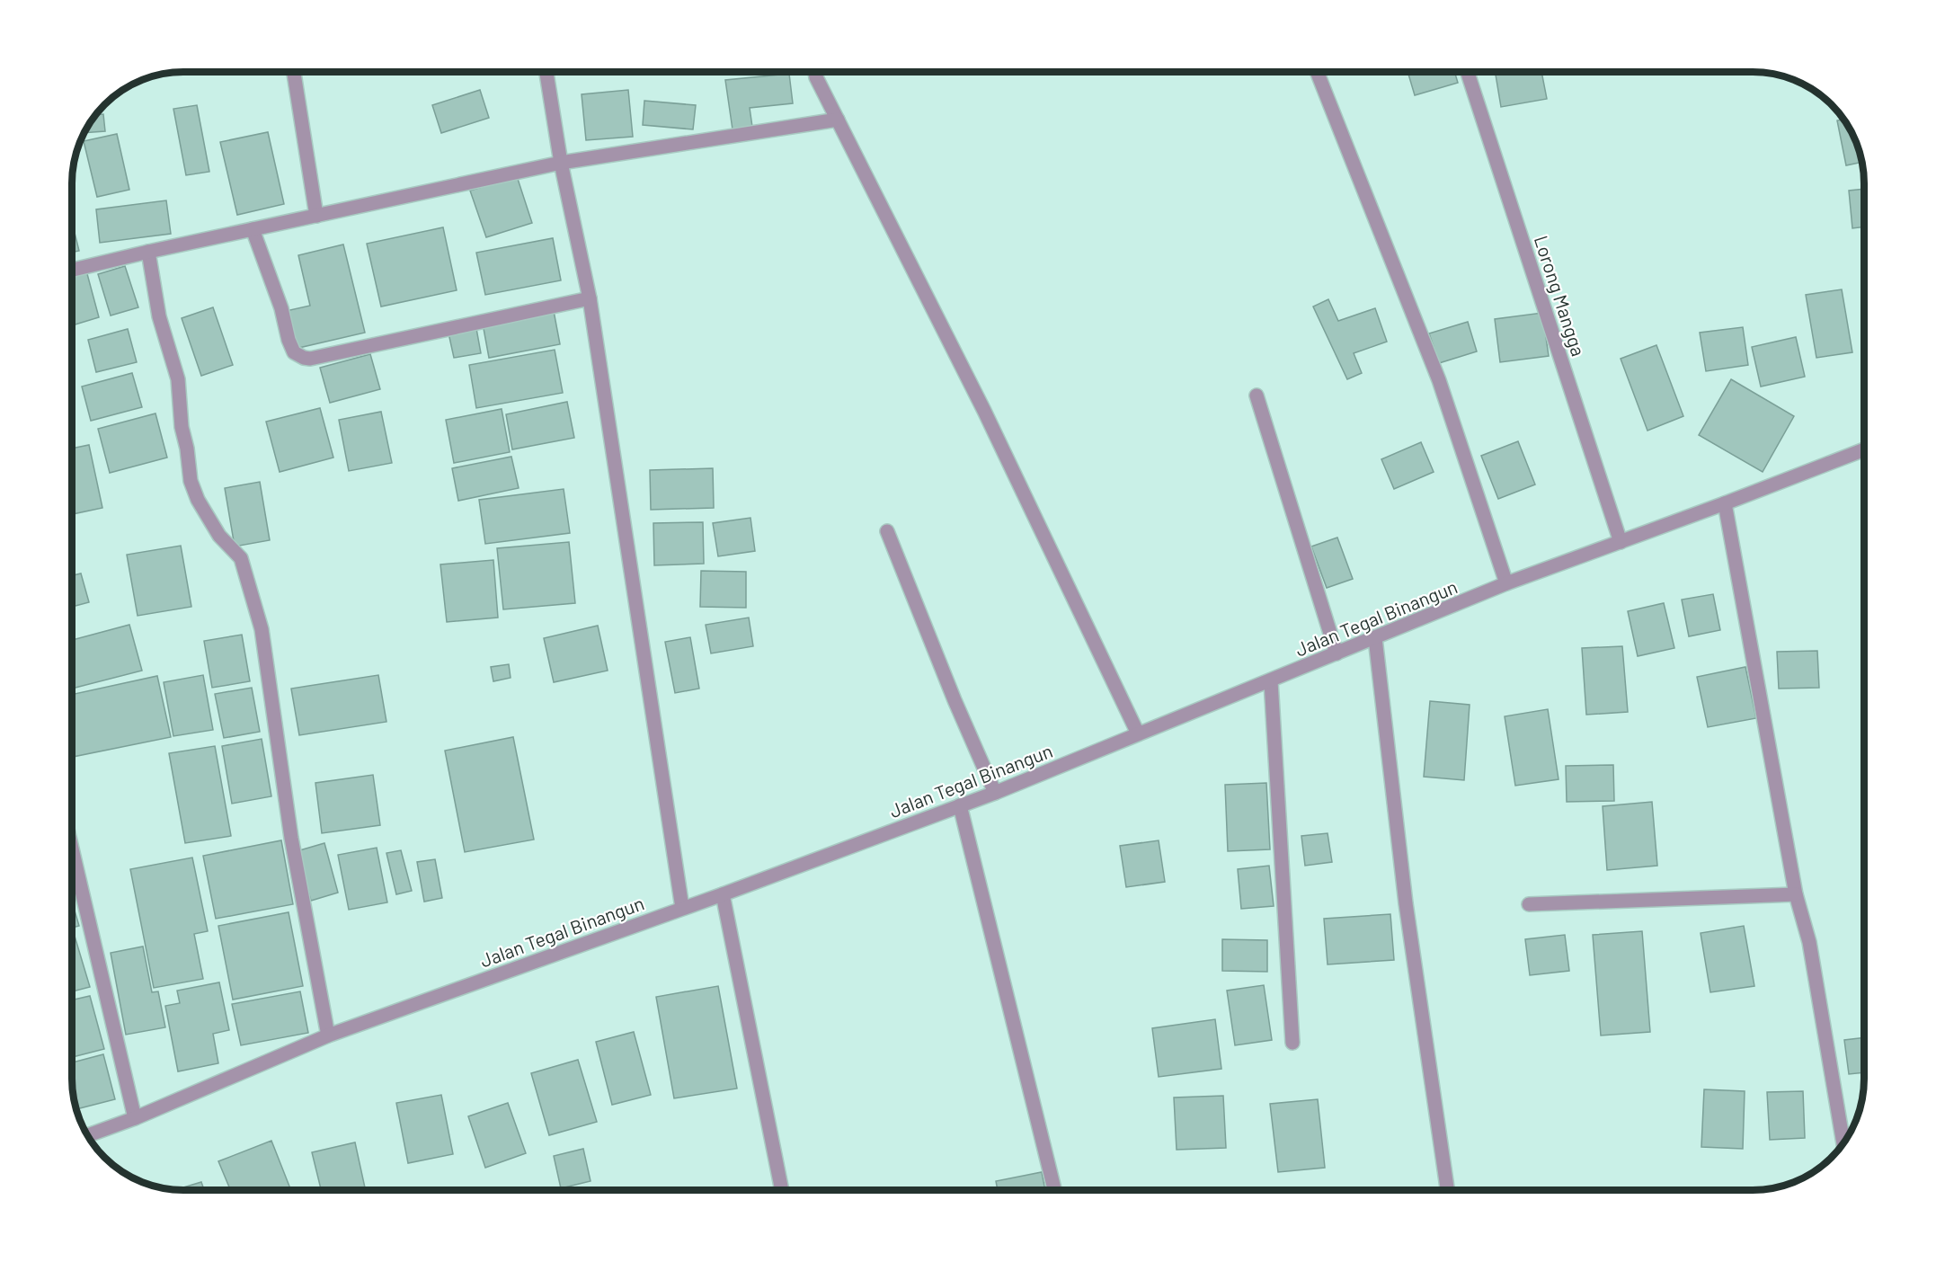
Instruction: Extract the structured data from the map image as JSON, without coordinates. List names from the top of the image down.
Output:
{
  "streets": {
    "street": ["Lorong Mangga", "Jalan Tegal Binangun"]
  },
  "crossings": [
    ["Lorong Mangga", "Jalan Tegal Binangun"]
  ]
}
